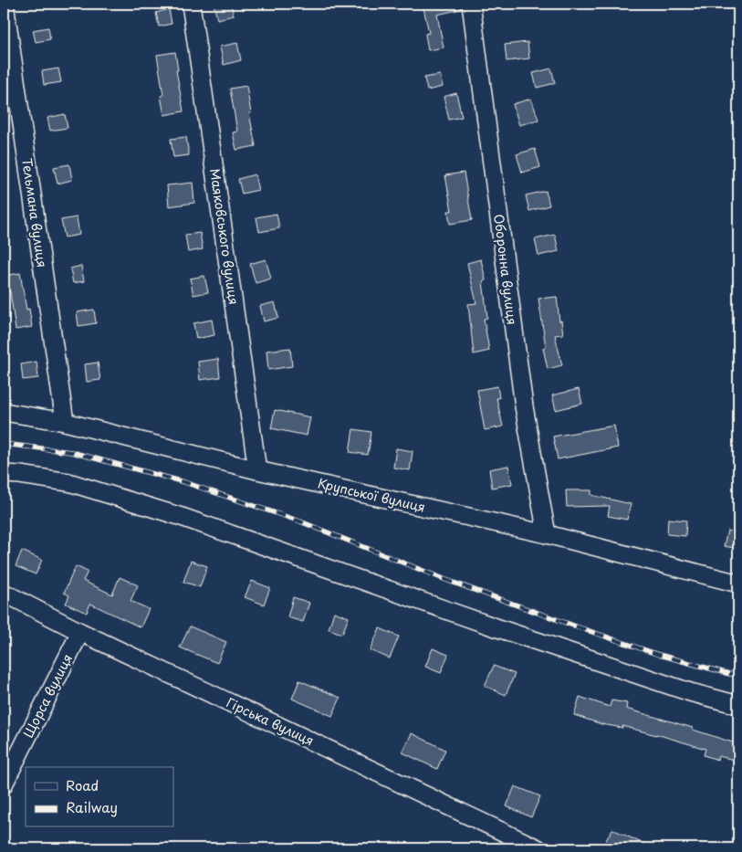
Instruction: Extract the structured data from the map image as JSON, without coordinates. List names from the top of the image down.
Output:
{
  "streets": {
    "street": [
      "Тельмана вулиця",
      "Маяковського вулиця",
      "Оборонна вулиця",
      "Крупської вулиця",
      "Щорса вулиця",
      "Гірська вулиця"
    ]
  },
  "crossings": [
    ["Тельмана вулиця", "Крупської вулиця"],
    ["Маяковського вулиця", "Крупської вулиця"],
    ["Оборонна вулиця", "Крупської вулиця"],
    ["Щорса вулиця", "Гірська вулиця"]
  ],
  "legend": ["Road", "Railway"]
}
